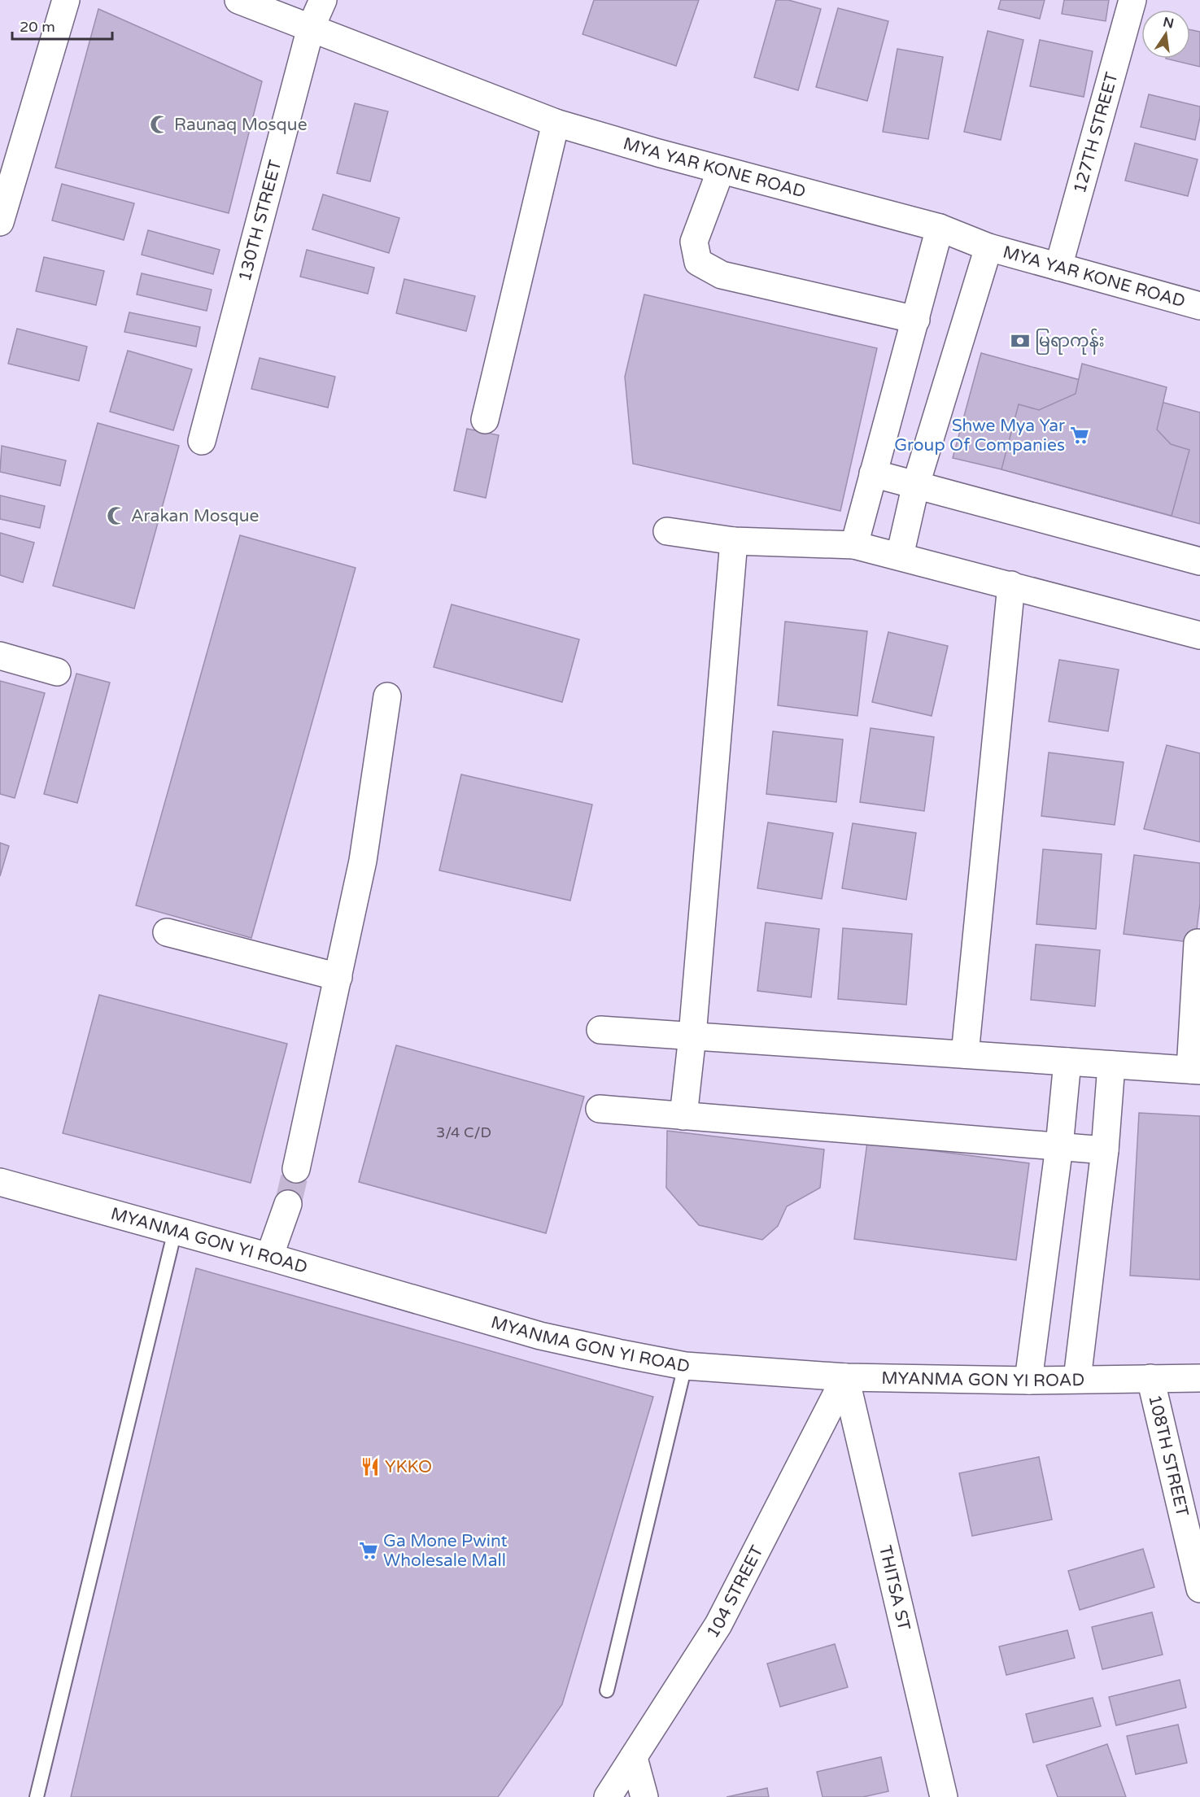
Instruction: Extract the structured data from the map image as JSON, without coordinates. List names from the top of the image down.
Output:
{
  "streets": {
    "street": [
      "127TH STREET",
      "MYA YAR KONE ROAD",
      "130TH STREET",
      "MYANMA GON YI ROAD",
      "108TH STREET",
      "THITSA ST",
      "104 STREET"
    ]
  },
  "crossings": [
    ["127TH STREET", "MYA YAR KONE ROAD"],
    ["MYA YAR KONE ROAD", "130TH STREET"],
    ["MYANMA GON YI ROAD", "108TH STREET"],
    ["MYANMA GON YI ROAD", "THITSA ST"],
    ["MYANMA GON YI ROAD", "104 STREET"],
    ["THITSA ST", "104 STREET"]
  ],
  "places": {
    "mosque": ["Raunaq Mosque", "Arakan Mosque"],
    "bank": ["မြရာကုန်း"],
    "supermarket": ["Shwe Mya Yar Group Of Companies", "Ga Mone Pwint Wholesale Mall"],
    "restaurant": ["YKKO"]
  },
  "house_numbers": ["3/4 C/D"],
  "scale_bar": "20 m",
  "north": "top"
}
